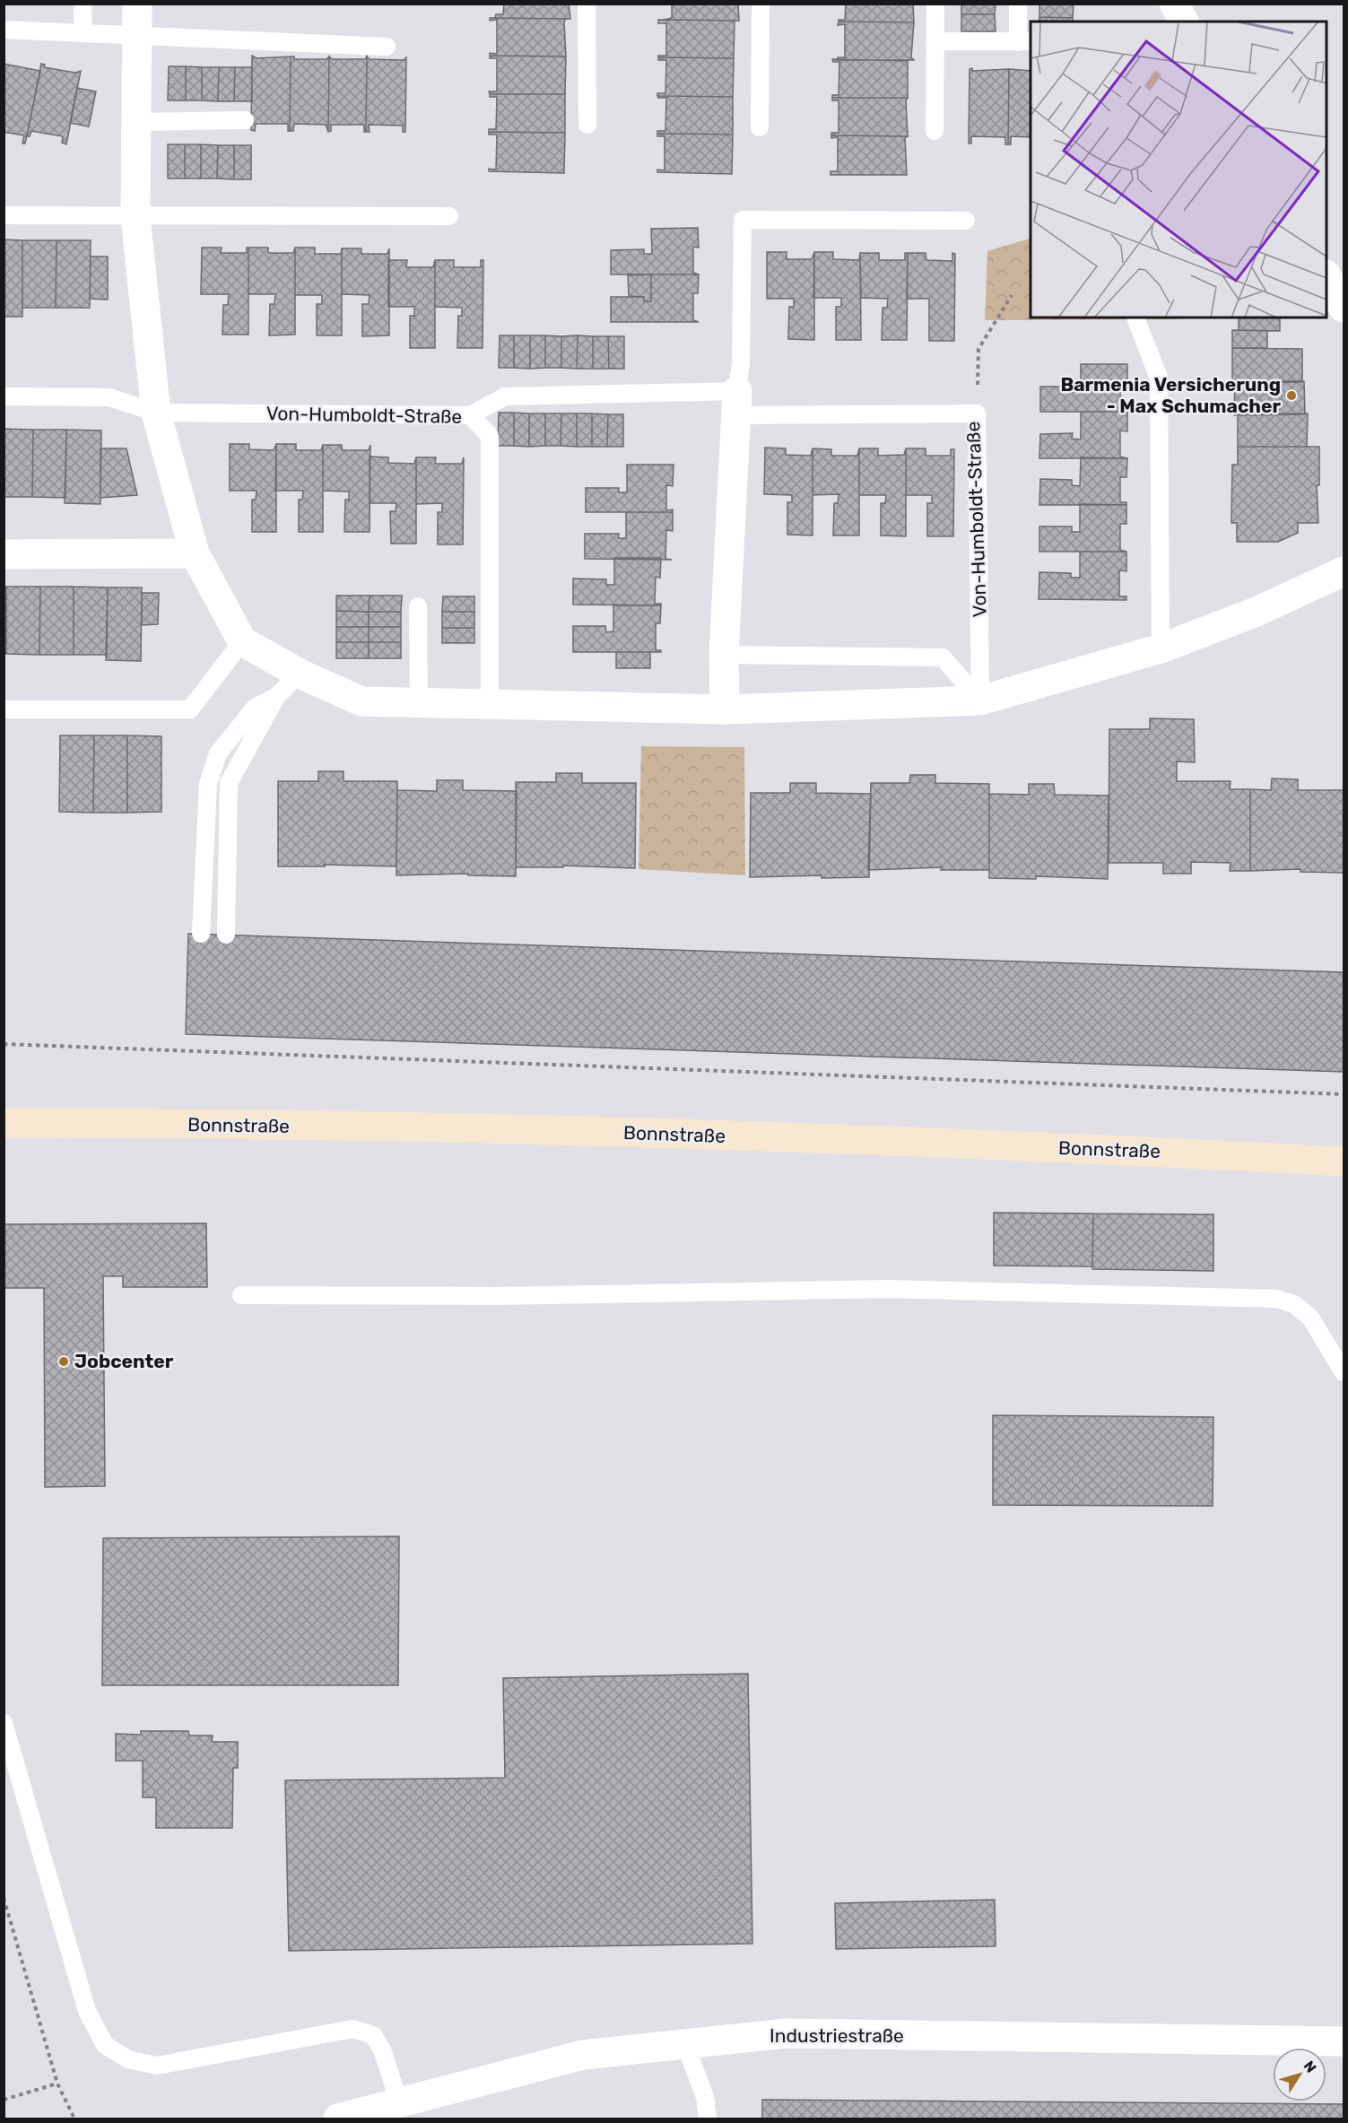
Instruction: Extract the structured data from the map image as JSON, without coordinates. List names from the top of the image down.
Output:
{
  "streets": {
    "main road": ["Bonnstraße"],
    "street": ["Industriestraße"],
    "lane": ["Von-Humboldt-Straße"]
  },
  "places": ["Barmenia Versicherung - Max Schumacher", "Jobcenter"],
  "north": "top right"
}
